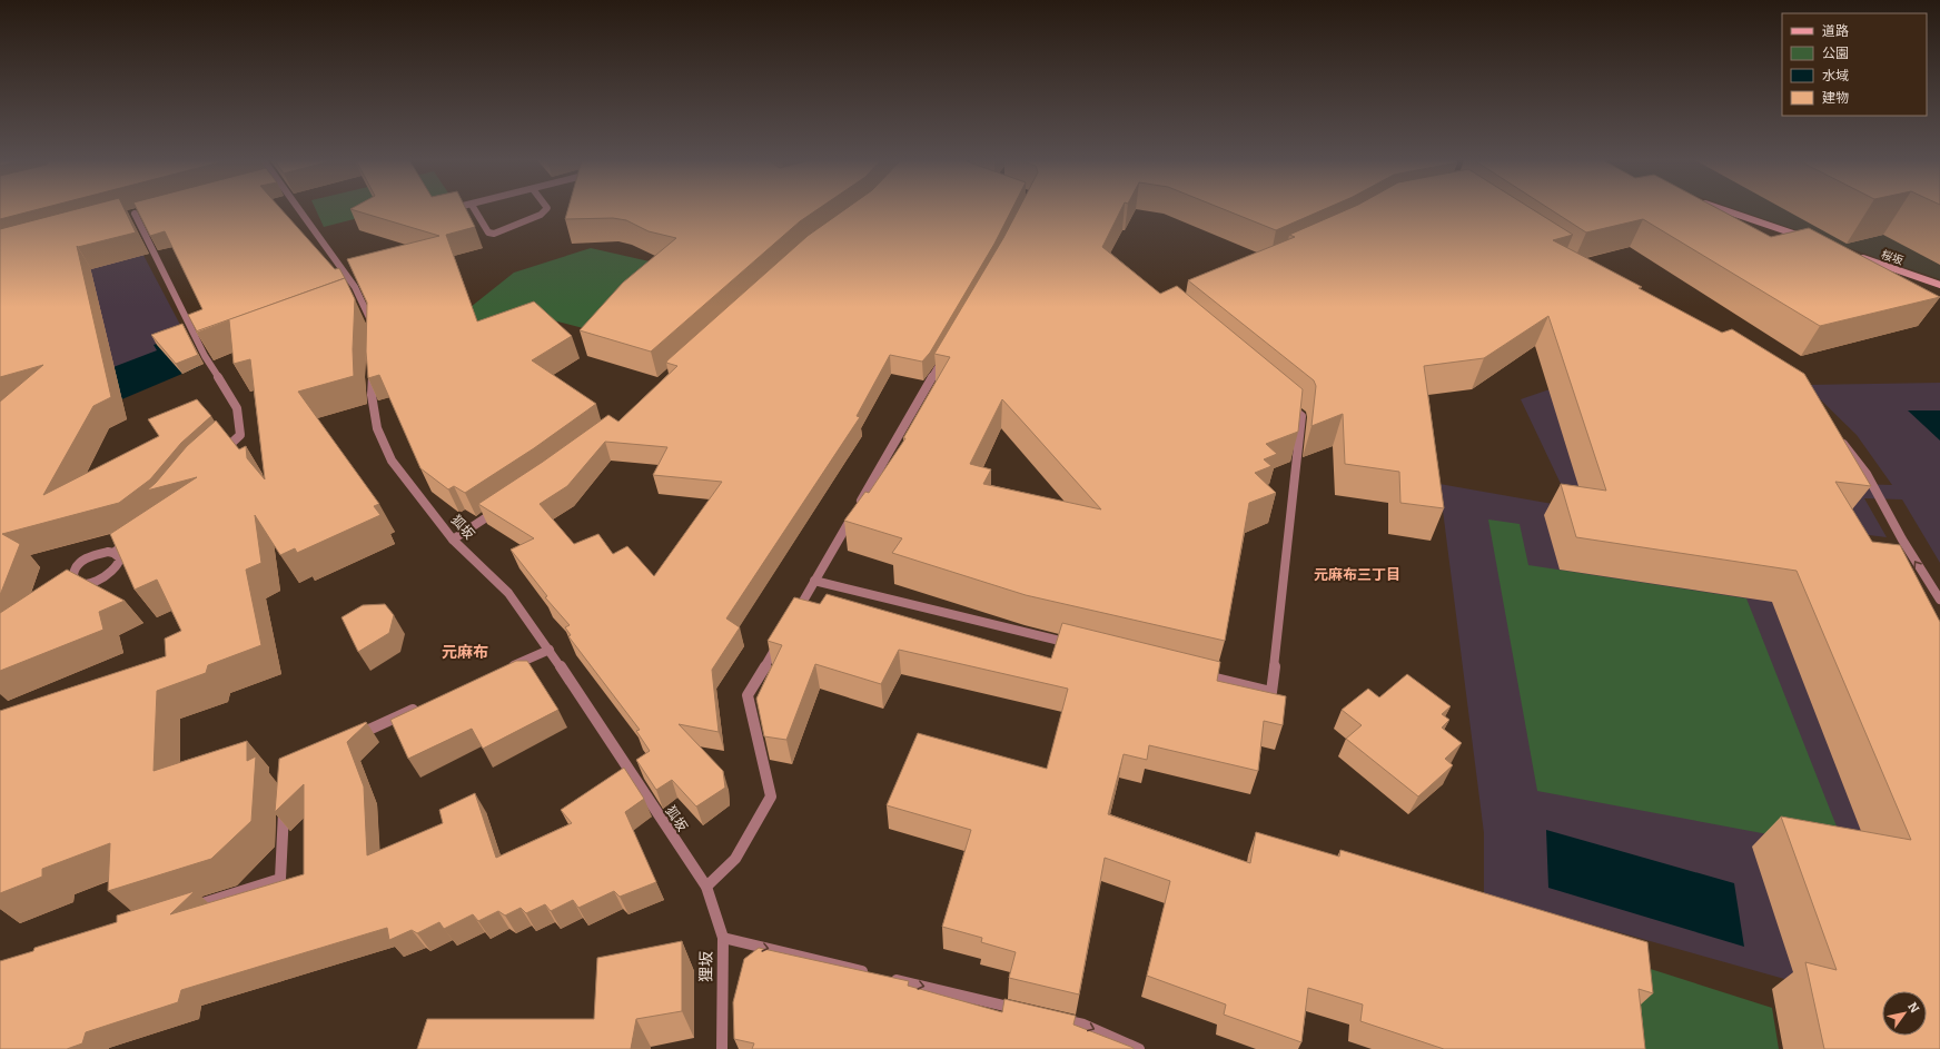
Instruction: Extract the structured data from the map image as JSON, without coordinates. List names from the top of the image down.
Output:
{
  "streets": {
    "street": ["桜坂", "狐坂", "狸坂"]
  },
  "crossings": [
    ["狐坂", "狸坂"]
  ],
  "districts": ["元麻布三丁目", "元麻布"],
  "legend": [
    "道路",
    "公園",
    "水域",
    "建物"
  ],
  "north": "top right"
}
